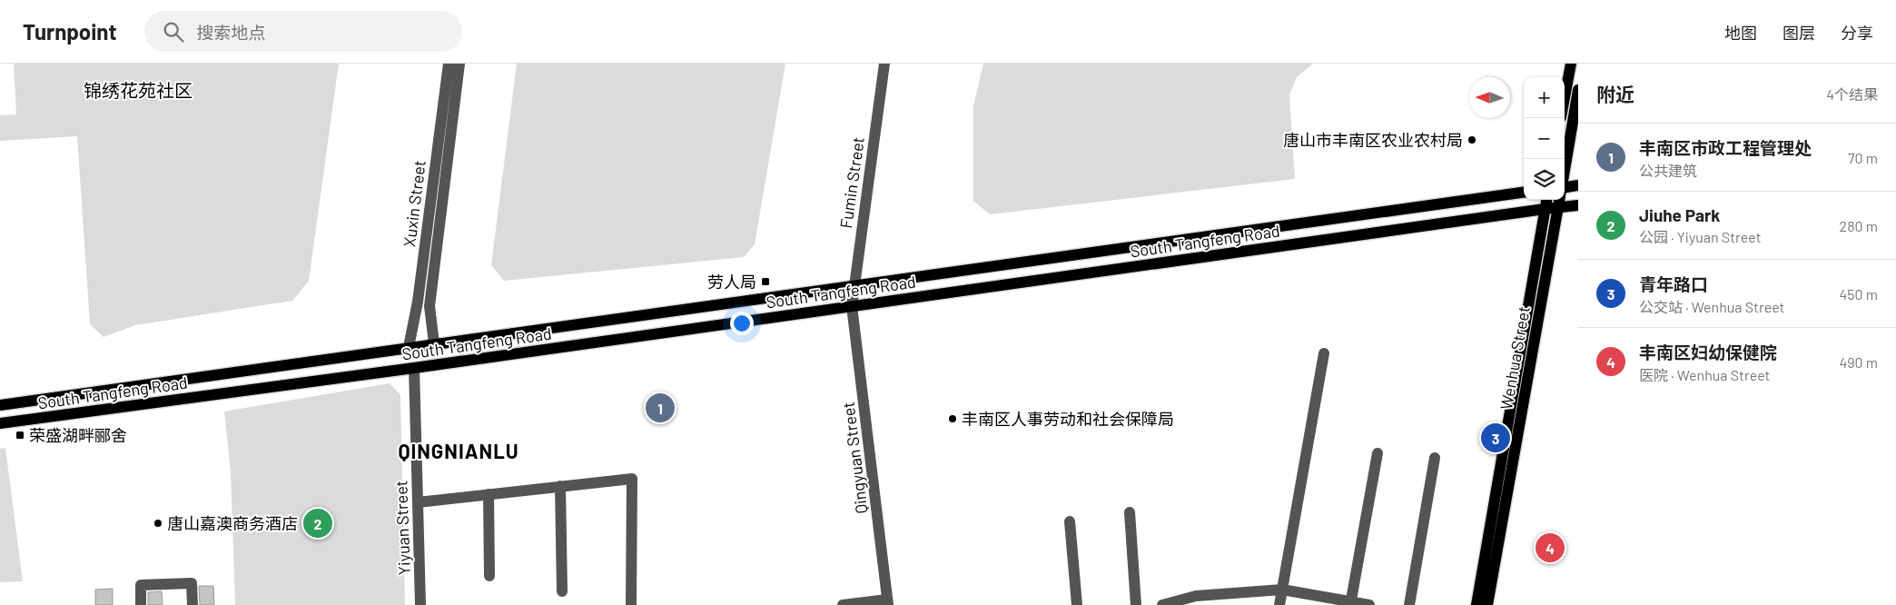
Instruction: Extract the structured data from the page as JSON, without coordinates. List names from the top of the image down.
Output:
{
  "streets": {
    "main road": ["South Tangfeng Road", "Wenhua Street"],
    "street": [
      "Fumin Street",
      "Xuxin Street",
      "Qingyuan Street",
      "Yiyuan Street"
    ]
  },
  "crossings": [
    ["Fumin Street", "South Tangfeng Road"],
    ["Fumin Street", "Qingyuan Street"],
    ["Xuxin Street", "South Tangfeng Road"],
    ["South Tangfeng Road", "Wenhua Street"],
    ["South Tangfeng Road", "Qingyuan Street"],
    ["South Tangfeng Road", "Yiyuan Street"]
  ],
  "districts": ["锦绣花苑社区", "QINGNIANLU"],
  "places": {
    "other": ["唐山市丰南区农业农村局", "丰南区人事劳动和社会保障局", "唐山嘉澳商务酒店"],
    "transit": ["劳人局", "荣盛湖畔郦舍"]
  },
  "north": "left",
  "page": {
    "header": "Turnpoint",
    "search": "搜索地点",
    "nav": ["地图", "图层", "分享"],
    "heading": ["附近", "4个结果"],
    "map_buttons": ["+", "−"],
    "list": [
      {
        "mark": "1",
        "name": "丰南区市政工程管理处",
        "note": "公共建筑",
        "value": "70 m"
      },
      {
        "mark": "2",
        "name": "Jiuhe Park",
        "note": "公园 · Yiyuan Street",
        "value": "280 m"
      },
      {
        "mark": "3",
        "name": "青年路口",
        "note": "公交站 · Wenhua Street",
        "value": "450 m"
      },
      {
        "mark": "4",
        "name": "丰南区妇幼保健院",
        "note": "医院 · Wenhua Street",
        "value": "490 m"
      }
    ],
    "pins": [
      "1",
      "3",
      "2",
      "4"
    ]
  }
}
